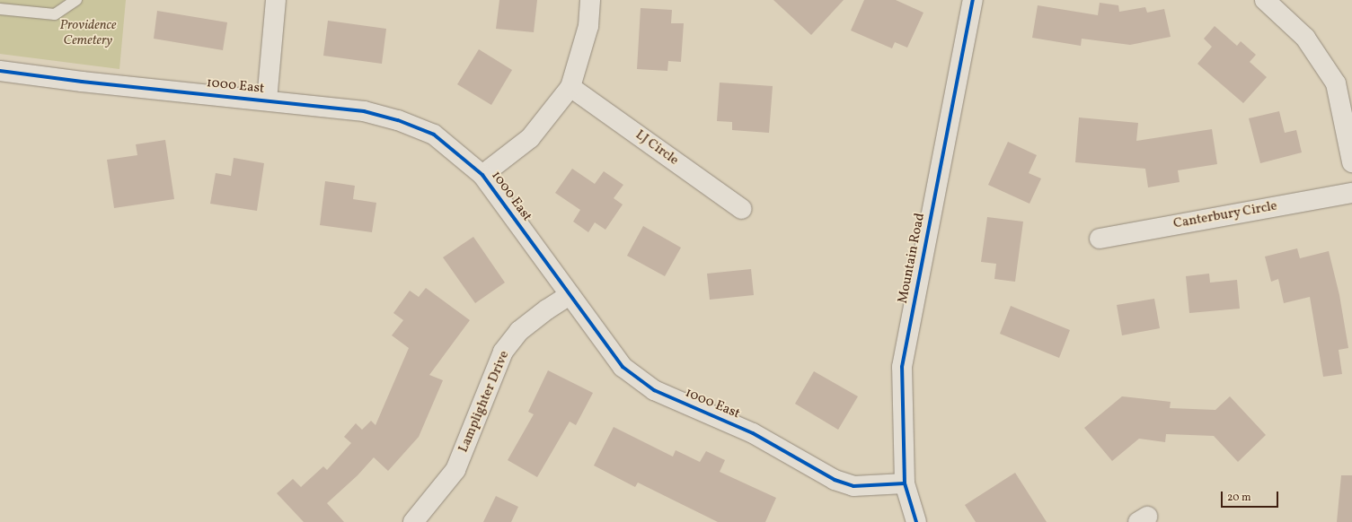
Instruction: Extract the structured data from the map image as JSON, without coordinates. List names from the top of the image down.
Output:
{
  "streets": {
    "street": [
      "1000 East",
      "LJ Circle",
      "Canterbury Circle",
      "Mountain Road",
      "Lamplighter Drive"
    ]
  },
  "crossings": [
    ["1000 East", "Mountain Road"],
    ["1000 East", "Lamplighter Drive"]
  ],
  "parks": ["Providence Cemetery"],
  "scale_bar": "20 m"
}
